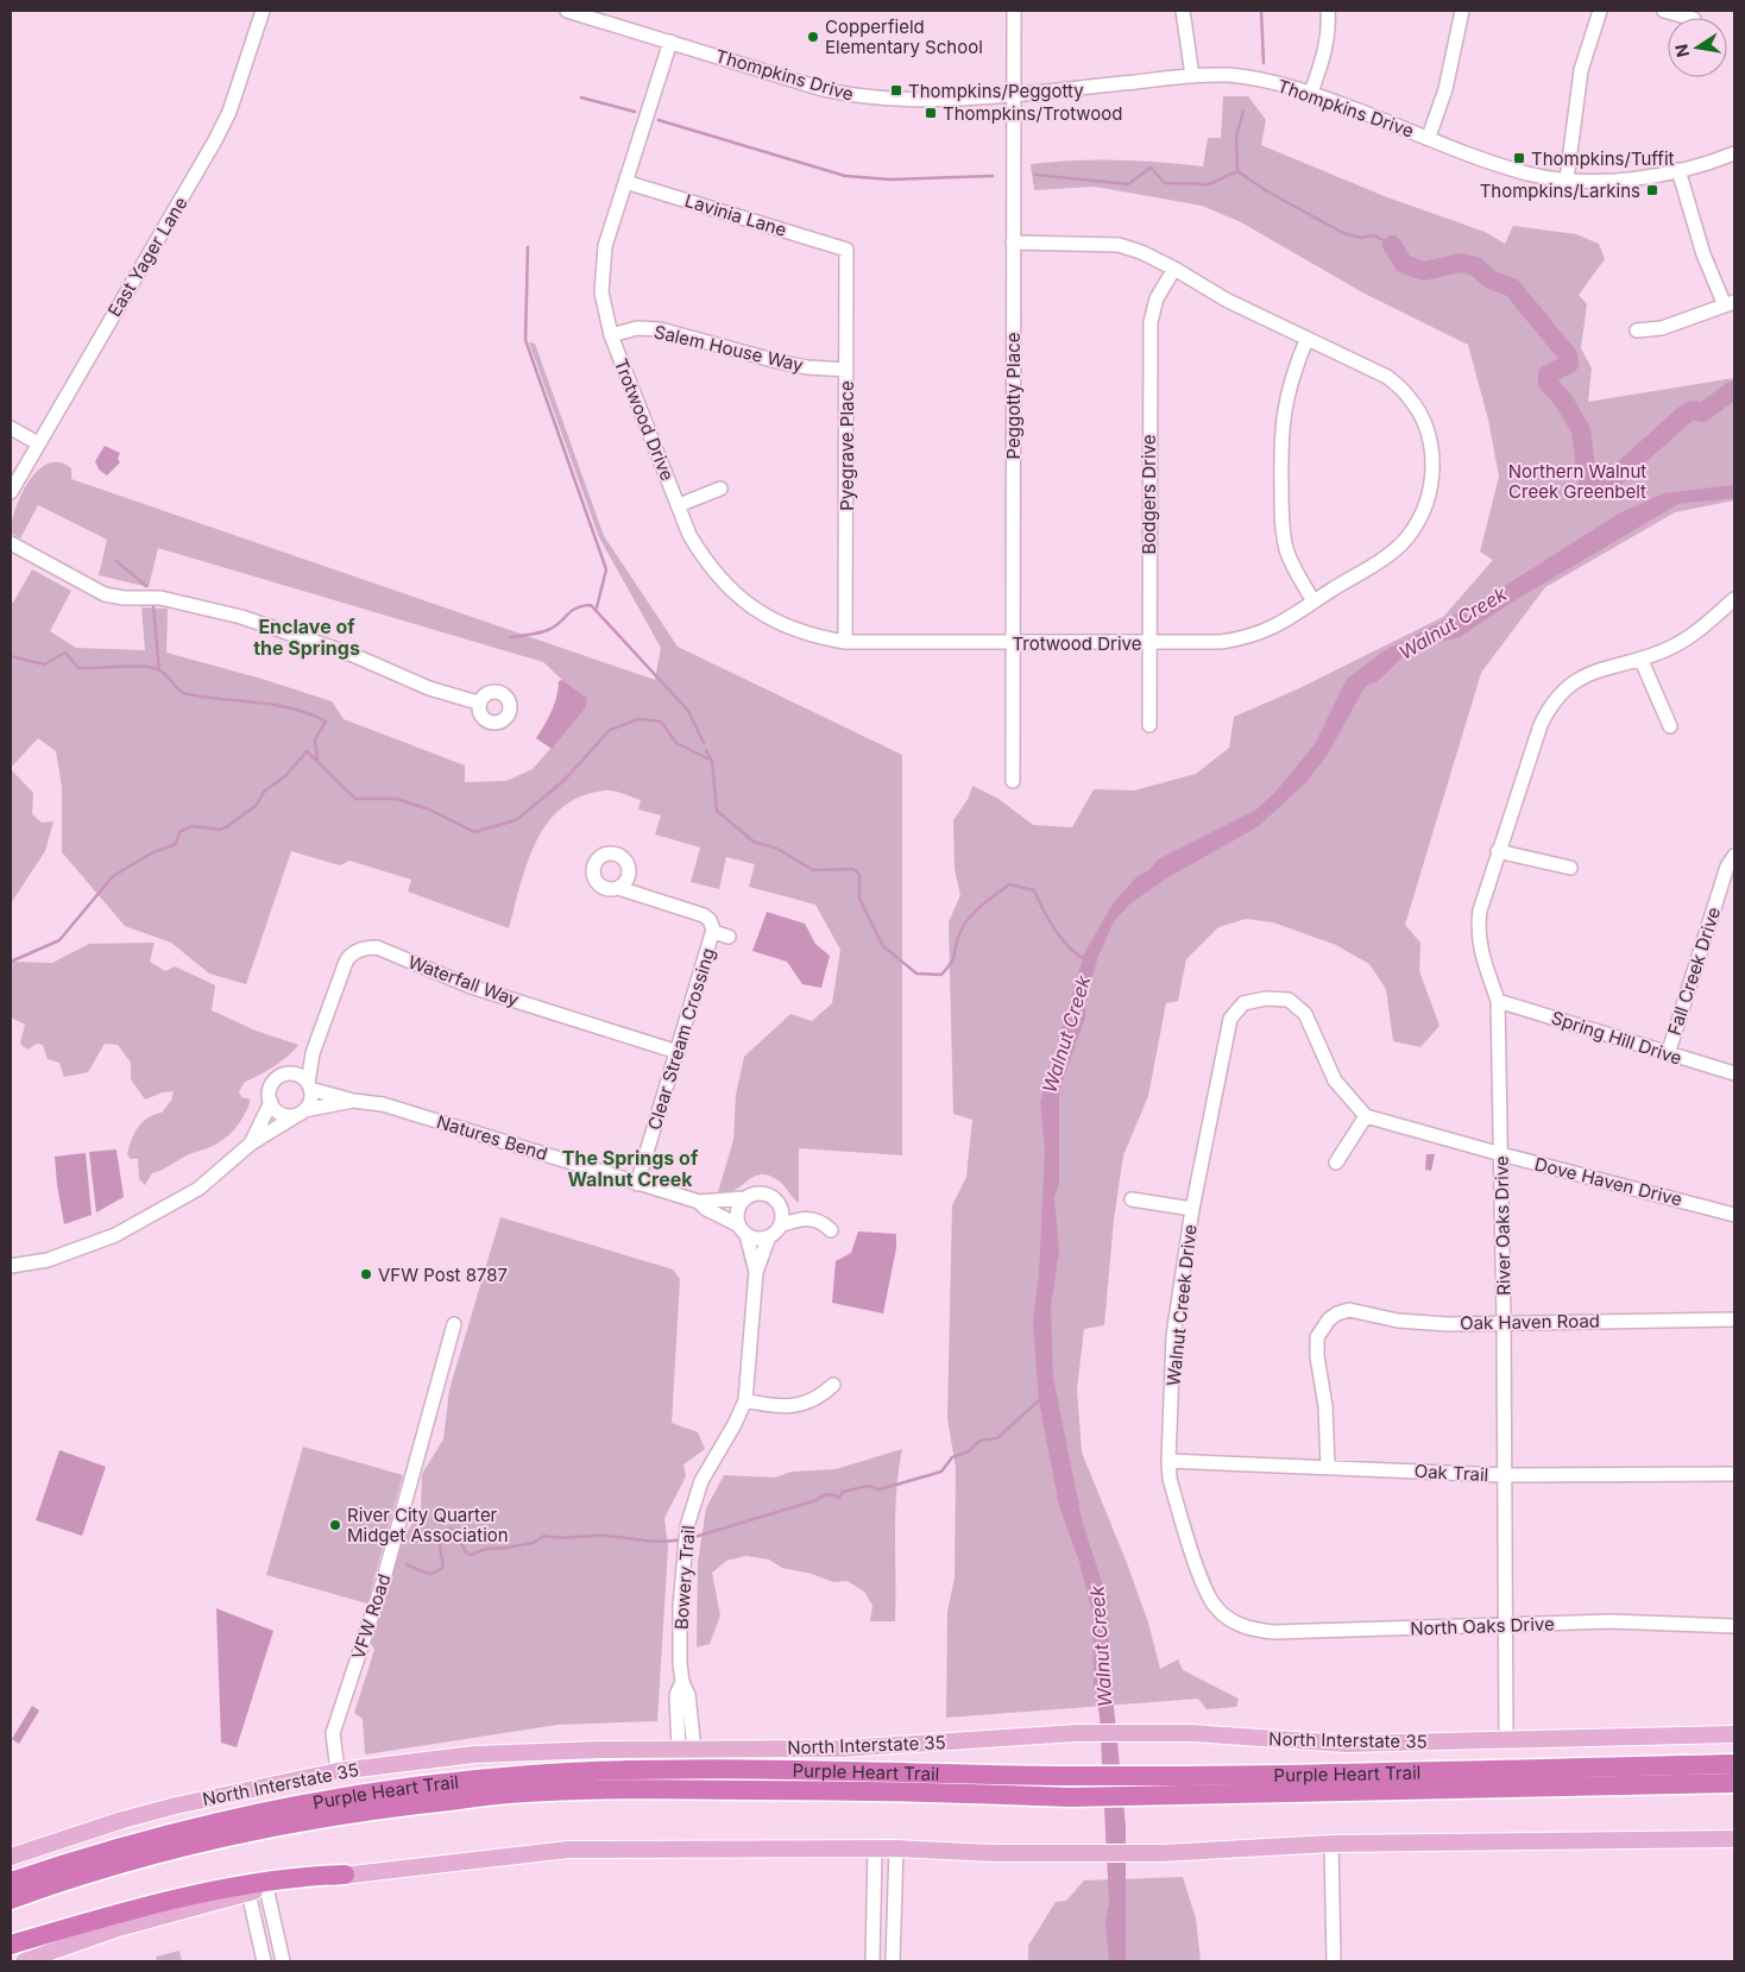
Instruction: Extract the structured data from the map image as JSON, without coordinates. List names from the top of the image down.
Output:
{
  "streets": {
    "highway": ["Purple Heart Trail"],
    "main road": ["North Interstate 35"],
    "street": [
      "Thompkins Drive",
      "Lavinia Lane",
      "East Yager Lane",
      "Salem House Way",
      "Peggotty Place",
      "Trotwood Drive",
      "Pyegrave Place",
      "Bodgers Drive",
      "Fall Creek Drive",
      "Waterfall Way",
      "Spring Hill Drive",
      "Clear Stream Crossing",
      "Natures Bend",
      "Dove Haven Drive",
      "River Oaks Drive",
      "Walnut Creek Drive",
      "Oak Haven Road",
      "Oak Trail",
      "Bowery Trail",
      "VFW Road",
      "North Oaks Drive"
    ]
  },
  "crossings": [
    ["Thompkins Drive", "Peggotty Place"],
    ["Thompkins Drive", "Trotwood Drive"],
    ["Lavinia Lane", "Trotwood Drive"],
    ["Lavinia Lane", "Pyegrave Place"],
    ["Salem House Way", "Trotwood Drive"],
    ["Salem House Way", "Pyegrave Place"],
    ["Peggotty Place", "Trotwood Drive"],
    ["Trotwood Drive", "Pyegrave Place"],
    ["Trotwood Drive", "Bodgers Drive"],
    ["Fall Creek Drive", "Spring Hill Drive"],
    ["Waterfall Way", "Clear Stream Crossing"],
    ["Waterfall Way", "Natures Bend"],
    ["Spring Hill Drive", "River Oaks Drive"],
    ["Clear Stream Crossing", "Natures Bend"],
    ["Natures Bend", "Bowery Trail"],
    ["Dove Haven Drive", "River Oaks Drive"],
    ["Dove Haven Drive", "Walnut Creek Drive"],
    ["River Oaks Drive", "Oak Haven Road"],
    ["River Oaks Drive", "Oak Trail"],
    ["River Oaks Drive", "North Oaks Drive"],
    ["River Oaks Drive", "North Interstate 35"],
    ["Walnut Creek Drive", "Oak Trail"],
    ["Walnut Creek Drive", "North Oaks Drive"],
    ["Oak Haven Road", "Oak Trail"],
    ["Bowery Trail", "North Interstate 35"],
    ["VFW Road", "North Interstate 35"]
  ],
  "districts": ["Enclave of the Springs", "The Springs of Walnut Creek"],
  "water": ["Walnut Creek"],
  "parks": ["Northern Walnut Creek Greenbelt"],
  "places": {
    "other": ["Copperfield Elementary School", "VFW Post 8787", "River City Quarter Midget Association"],
    "transit": [
      "Thompkins/Peggotty",
      "Thompkins/Trotwood",
      "Thompkins/Tuffit",
      "Thompkins/Larkins"
    ]
  },
  "north": "left"
}
